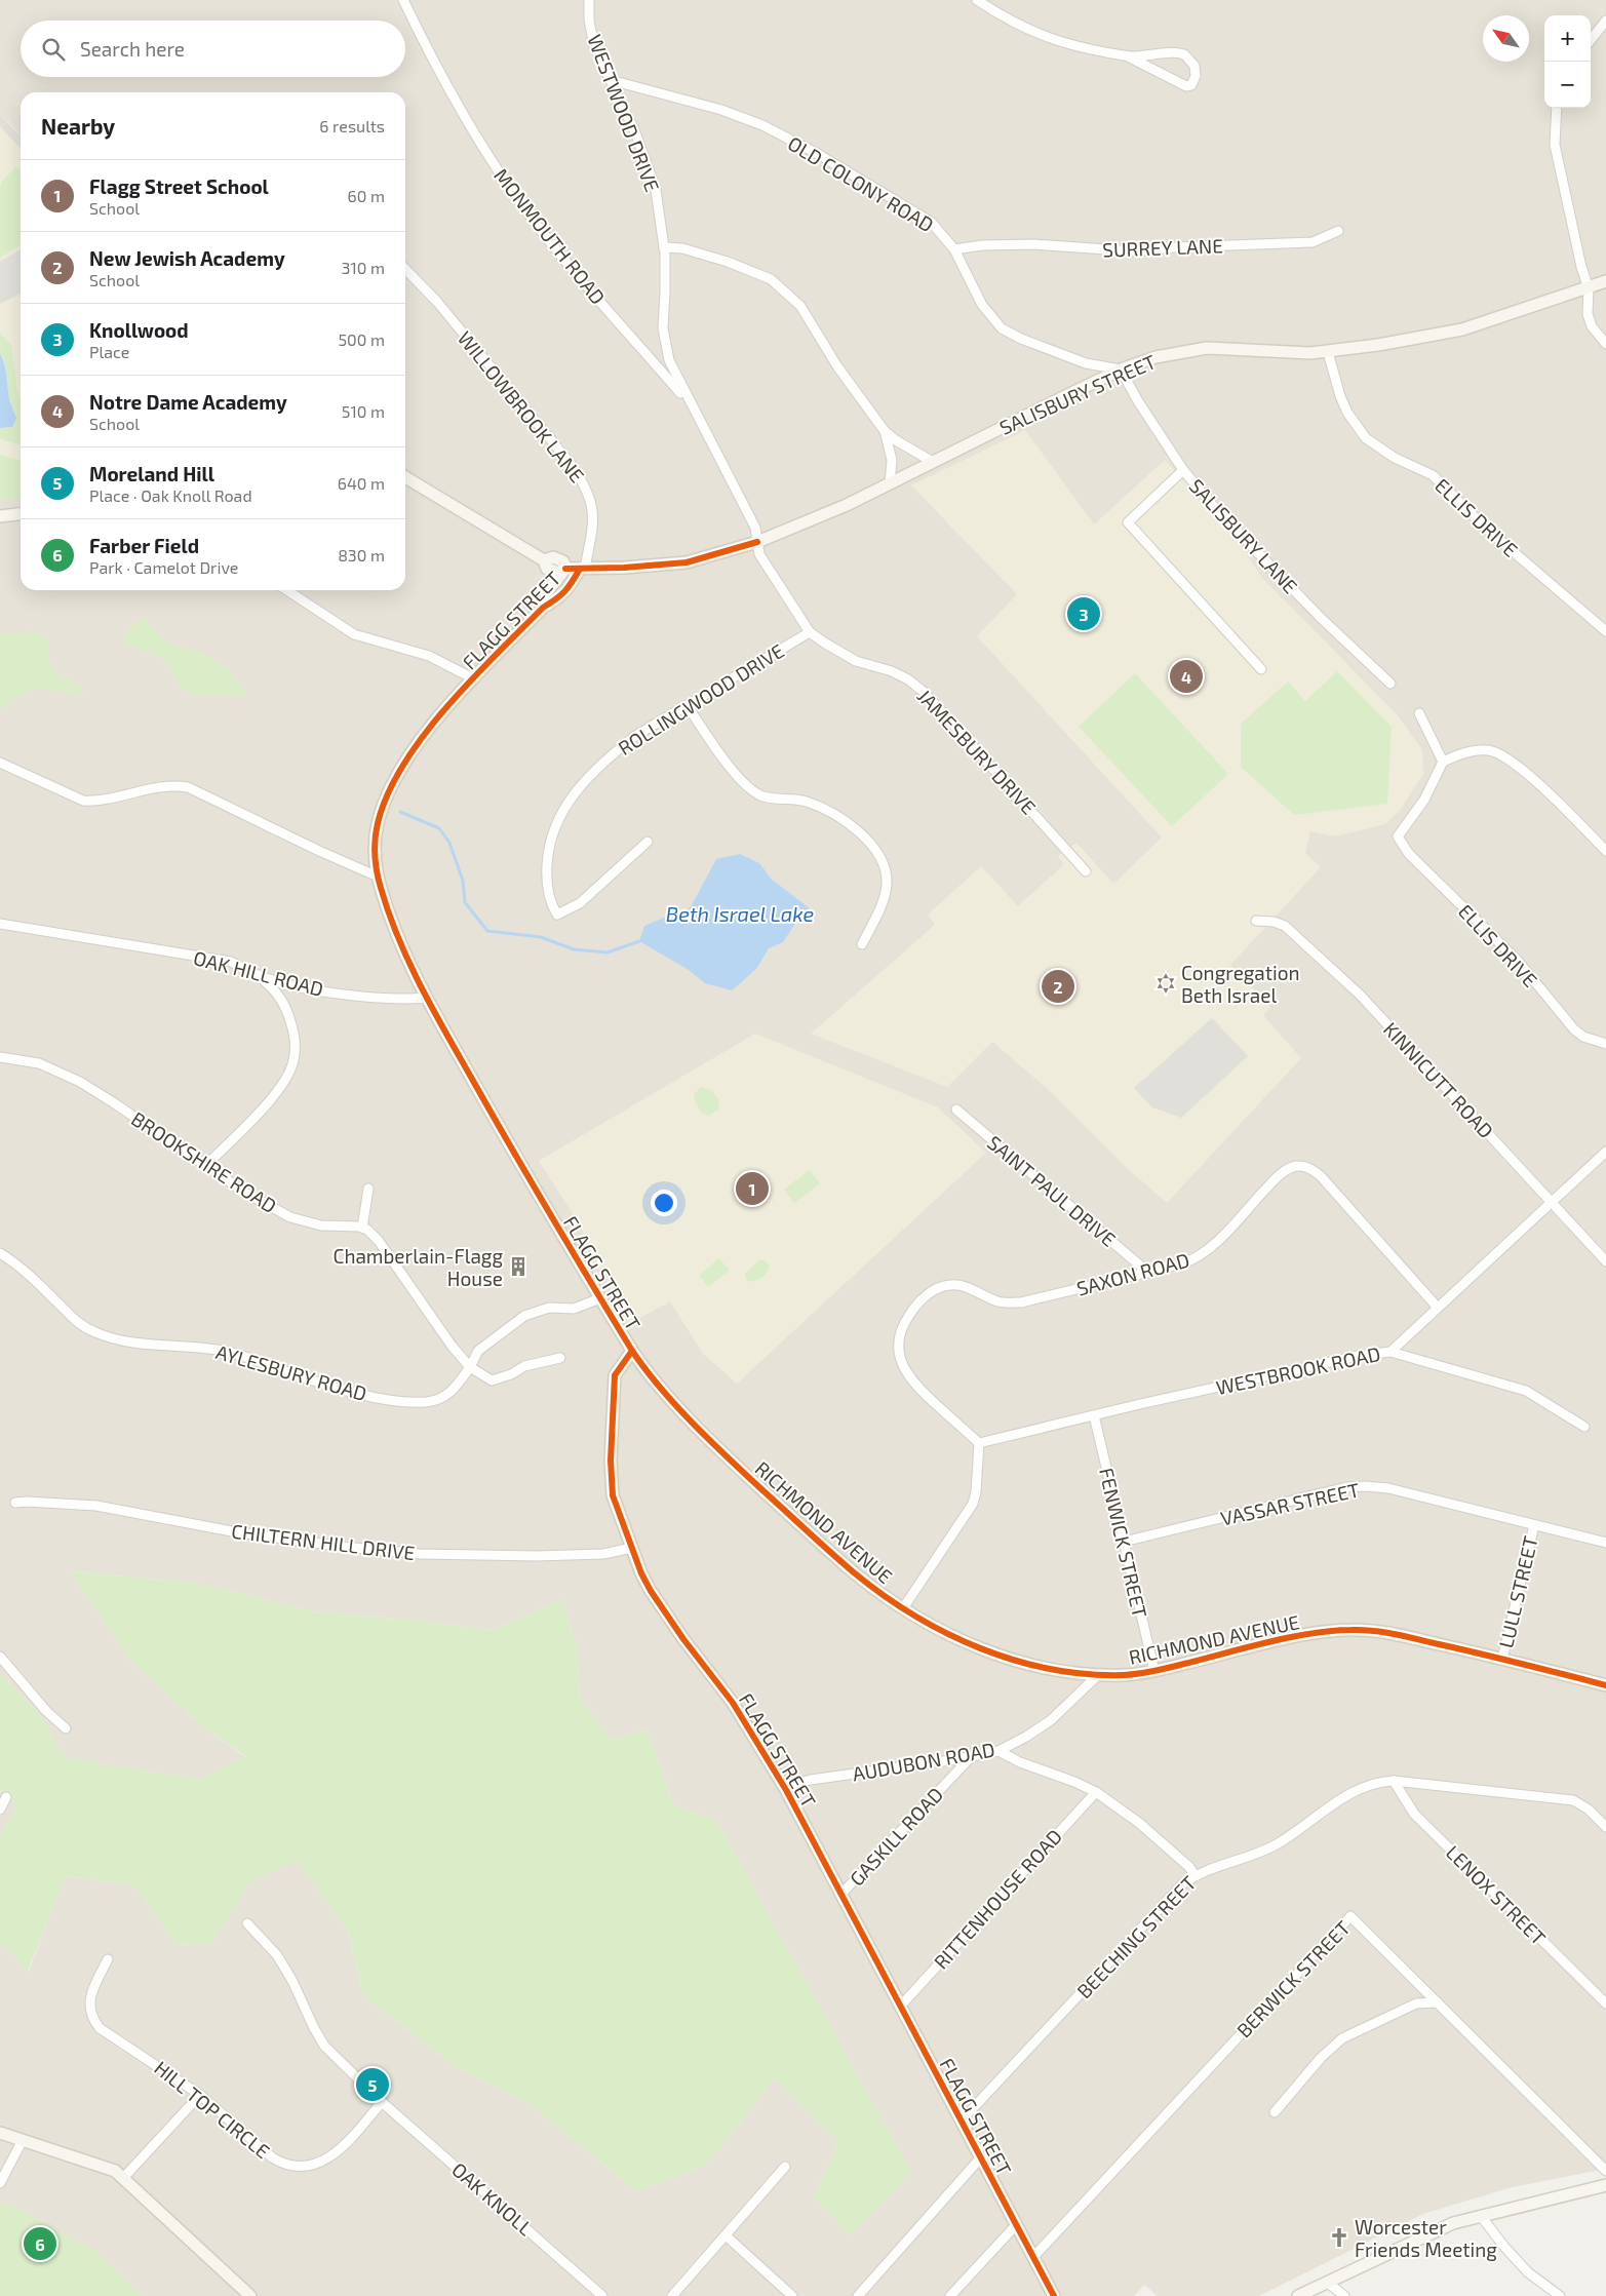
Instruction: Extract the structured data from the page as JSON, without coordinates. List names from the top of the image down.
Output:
{
  "streets": {
    "street": [
      "WESTWOOD DRIVE",
      "OLD COLONY ROAD",
      "MONMOUTH ROAD",
      "SURREY LANE",
      "SALISBURY STREET",
      "WILLOWBROOK LANE",
      "ELLIS DRIVE",
      "SALISBURY LANE",
      "FLAGG STREET",
      "ROLLINGWOOD DRIVE",
      "JAMESBURY DRIVE",
      "OAK HILL ROAD",
      "KINNICUTT ROAD",
      "BROOKSHIRE ROAD",
      "SAINT PAUL DRIVE",
      "SAXON ROAD",
      "WESTBROOK ROAD",
      "AYLESBURY ROAD",
      "VASSAR STREET",
      "RICHMOND AVENUE",
      "CHILTERN HILL DRIVE",
      "FENWICK STREET",
      "LULL STREET",
      "AUDUBON ROAD",
      "GASKILL ROAD",
      "LENOX STREET",
      "RITTENHOUSE ROAD",
      "BEECHING STREET",
      "BERWICK STREET",
      "HILL TOP CIRCLE",
      "OAK KNOLL"
    ]
  },
  "crossings": [
    ["WESTWOOD DRIVE", "OLD COLONY ROAD"],
    ["WESTWOOD DRIVE", "MONMOUTH ROAD"],
    ["WESTWOOD DRIVE", "SALISBURY STREET"],
    ["WESTWOOD DRIVE", "JAMESBURY DRIVE"],
    ["OLD COLONY ROAD", "SURREY LANE"],
    ["OLD COLONY ROAD", "SALISBURY STREET"],
    ["OLD COLONY ROAD", "SALISBURY LANE"],
    ["SALISBURY STREET", "WILLOWBROOK LANE"],
    ["SALISBURY STREET", "ELLIS DRIVE"],
    ["SALISBURY STREET", "SALISBURY LANE"],
    ["SALISBURY STREET", "FLAGG STREET"],
    ["SALISBURY STREET", "JAMESBURY DRIVE"],
    ["WILLOWBROOK LANE", "FLAGG STREET"],
    ["FLAGG STREET", "OAK HILL ROAD"],
    ["FLAGG STREET", "RICHMOND AVENUE"],
    ["FLAGG STREET", "CHILTERN HILL DRIVE"],
    ["FLAGG STREET", "AUDUBON ROAD"],
    ["FLAGG STREET", "GASKILL ROAD"],
    ["FLAGG STREET", "RITTENHOUSE ROAD"],
    ["FLAGG STREET", "BEECHING STREET"],
    ["FLAGG STREET", "BERWICK STREET"],
    ["ROLLINGWOOD DRIVE", "JAMESBURY DRIVE"],
    ["KINNICUTT ROAD", "WESTBROOK ROAD"],
    ["SAINT PAUL DRIVE", "SAXON ROAD"],
    ["SAXON ROAD", "WESTBROOK ROAD"],
    ["WESTBROOK ROAD", "FENWICK STREET"],
    ["VASSAR STREET", "FENWICK STREET"],
    ["VASSAR STREET", "LULL STREET"],
    ["RICHMOND AVENUE", "FENWICK STREET"],
    ["RICHMOND AVENUE", "LULL STREET"],
    ["RICHMOND AVENUE", "AUDUBON ROAD"],
    ["AUDUBON ROAD", "GASKILL ROAD"],
    ["LENOX STREET", "BEECHING STREET"],
    ["HILL TOP CIRCLE", "OAK KNOLL"]
  ],
  "water": ["Beth Israel Lake"],
  "places": {
    "synagogue": ["Congregation Beth Israel"],
    "building": ["Chamberlain-Flagg House"],
    "church": ["Worcester Friends Meeting"]
  },
  "north": "top left",
  "page": {
    "map_buttons": ["+", "−"],
    "search": "Search here",
    "heading": ["Nearby", "6 results"],
    "list": [
      {
        "mark": "1",
        "name": "Flagg Street School",
        "note": "School",
        "value": "60 m"
      },
      {
        "mark": "2",
        "name": "New Jewish Academy",
        "note": "School",
        "value": "310 m"
      },
      {
        "mark": "3",
        "name": "Knollwood",
        "note": "Place",
        "value": "500 m"
      },
      {
        "mark": "4",
        "name": "Notre Dame Academy",
        "note": "School",
        "value": "510 m"
      },
      {
        "mark": "5",
        "name": "Moreland Hill",
        "note": "Place · Oak Knoll Road",
        "value": "640 m"
      },
      {
        "mark": "6",
        "name": "Farber Field",
        "note": "Park · Camelot Drive",
        "value": "830 m"
      }
    ],
    "pins": [
      "3",
      "4",
      "2",
      "1",
      "5",
      "6"
    ]
  }
}
